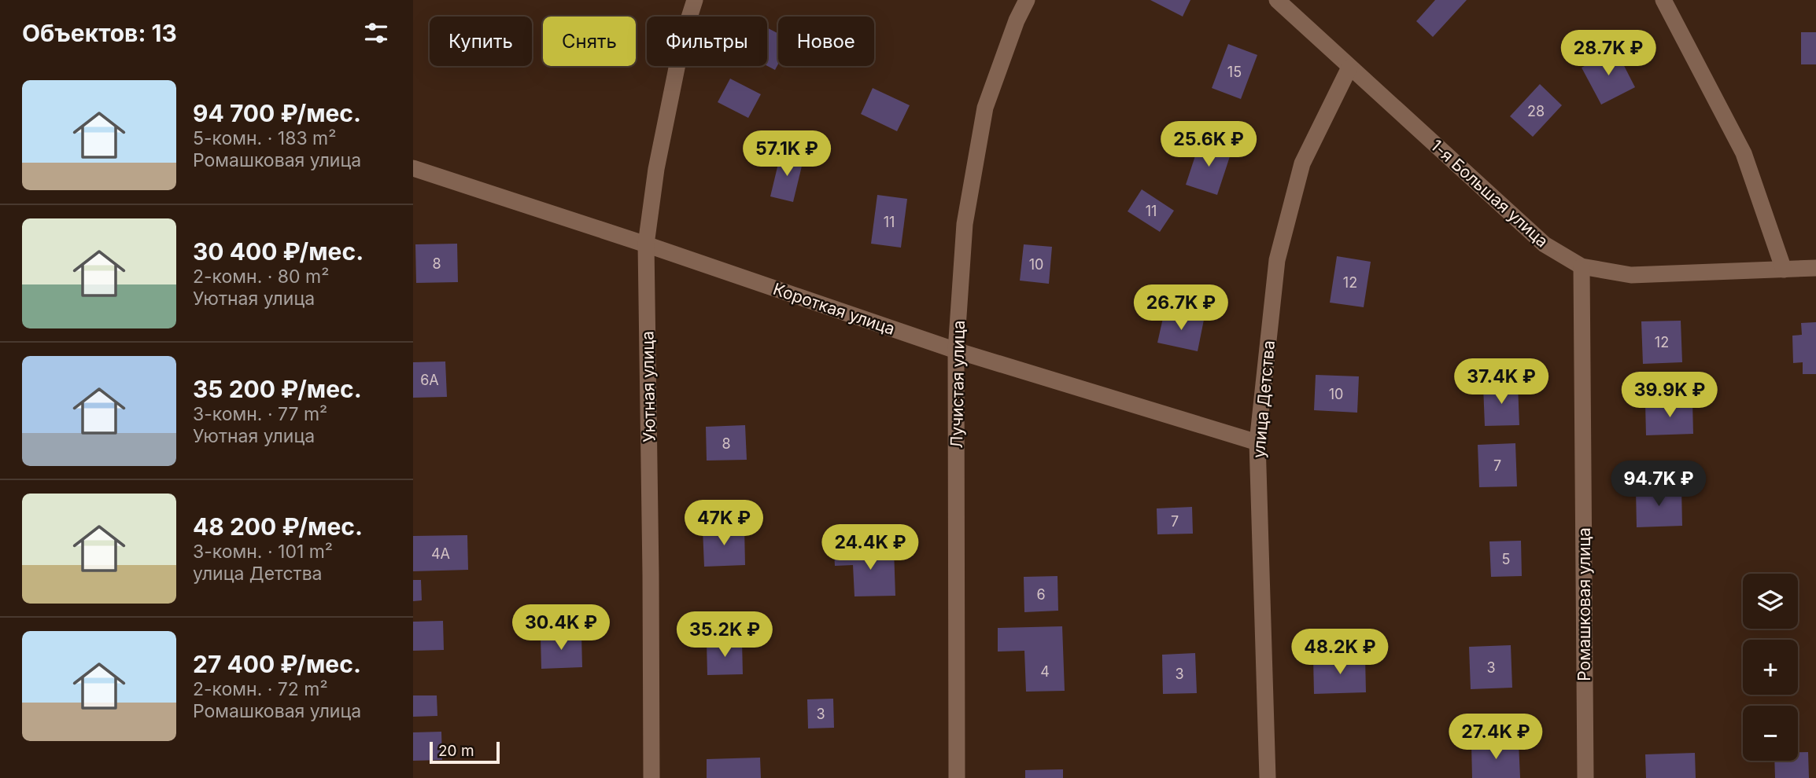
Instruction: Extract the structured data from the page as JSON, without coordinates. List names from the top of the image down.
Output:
{
  "streets": {
    "street": [
      "1-я Большая улица",
      "Короткая улица",
      "Лучистая улица",
      "Уютная улица",
      "улица Детства",
      "Ромашковая улица"
    ]
  },
  "crossings": [
    ["1-я Большая улица", "улица Детства"],
    ["1-я Большая улица", "Ромашковая улица"],
    ["Короткая улица", "Лучистая улица"],
    ["Короткая улица", "Уютная улица"],
    ["Короткая улица", "улица Детства"]
  ],
  "house_numbers": [
    "15",
    "28",
    "11",
    "11",
    "8",
    "10",
    "12",
    "12",
    "6А",
    "10",
    "8",
    "7",
    "7",
    "4А",
    "5",
    "6",
    "3",
    "4",
    "3",
    "3"
  ],
  "scale_bar": "20 m",
  "page": {
    "heading": "Объектов: 13",
    "chip": [
      "Купить",
      "Снять",
      "Фильтры",
      "Новое"
    ],
    "price": [
      "28.7K ₽",
      "25.6K ₽",
      "57.1K ₽",
      "26.7K ₽",
      "37.4K ₽",
      "39.9K ₽",
      "94.7K ₽",
      "47K ₽",
      "24.4K ₽",
      "30.4K ₽",
      "35.2K ₽",
      "48.2K ₽",
      "27.4K ₽"
    ],
    "list": [
      {
        "name": "94 700 ₽/мес.",
        "note": "5-комн. · 183 m² · Ромашковая улица"
      },
      {
        "name": "30 400 ₽/мес.",
        "note": "2-комн. · 80 m² · Уютная улица"
      },
      {
        "name": "35 200 ₽/мес.",
        "note": "3-комн. · 77 m² · Уютная улица"
      },
      {
        "name": "48 200 ₽/мес.",
        "note": "3-комн. · 101 m² · улица Детства"
      },
      {
        "name": "27 400 ₽/мес.",
        "note": "2-комн. · 72 m² · Ромашковая улица"
      }
    ],
    "map_buttons": ["+", "−"],
    "scale": "20 m"
  }
}
